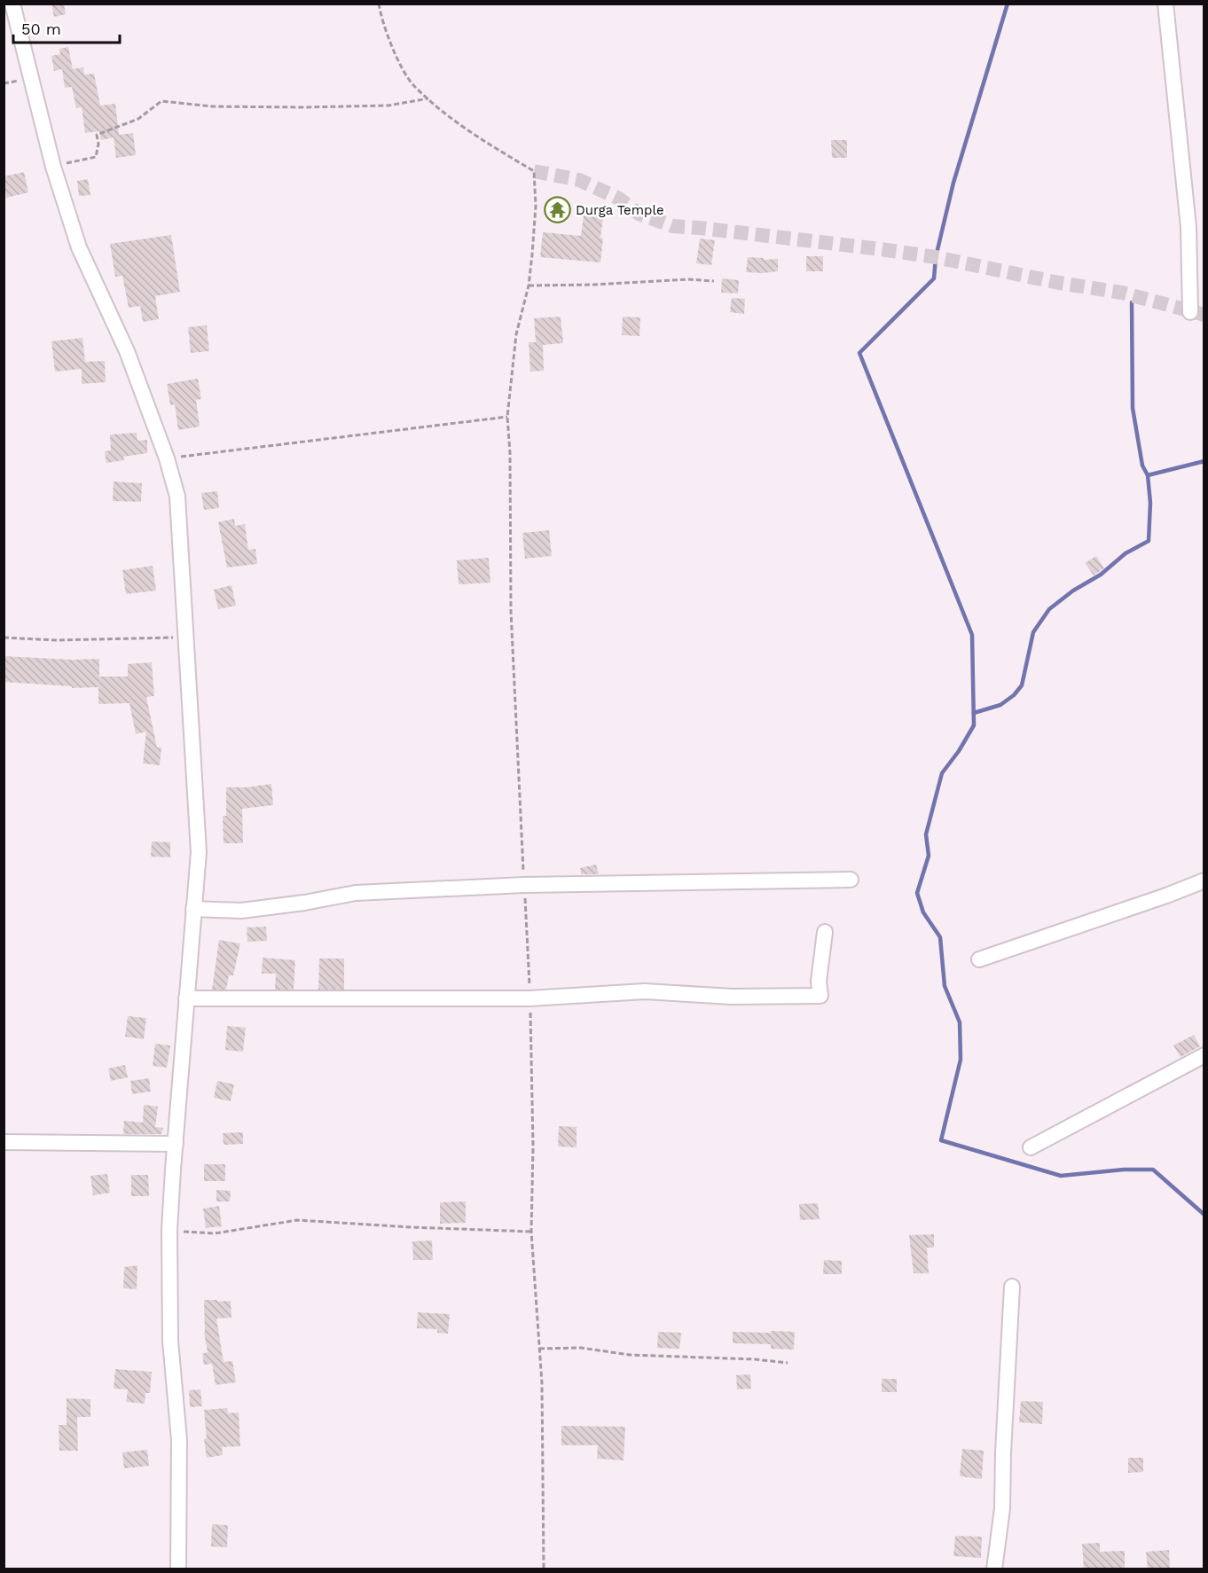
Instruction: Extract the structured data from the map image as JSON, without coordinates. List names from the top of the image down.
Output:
{
  "places": {
    "temple": ["Durga Temple"]
  },
  "scale_bar": "50 m"
}
